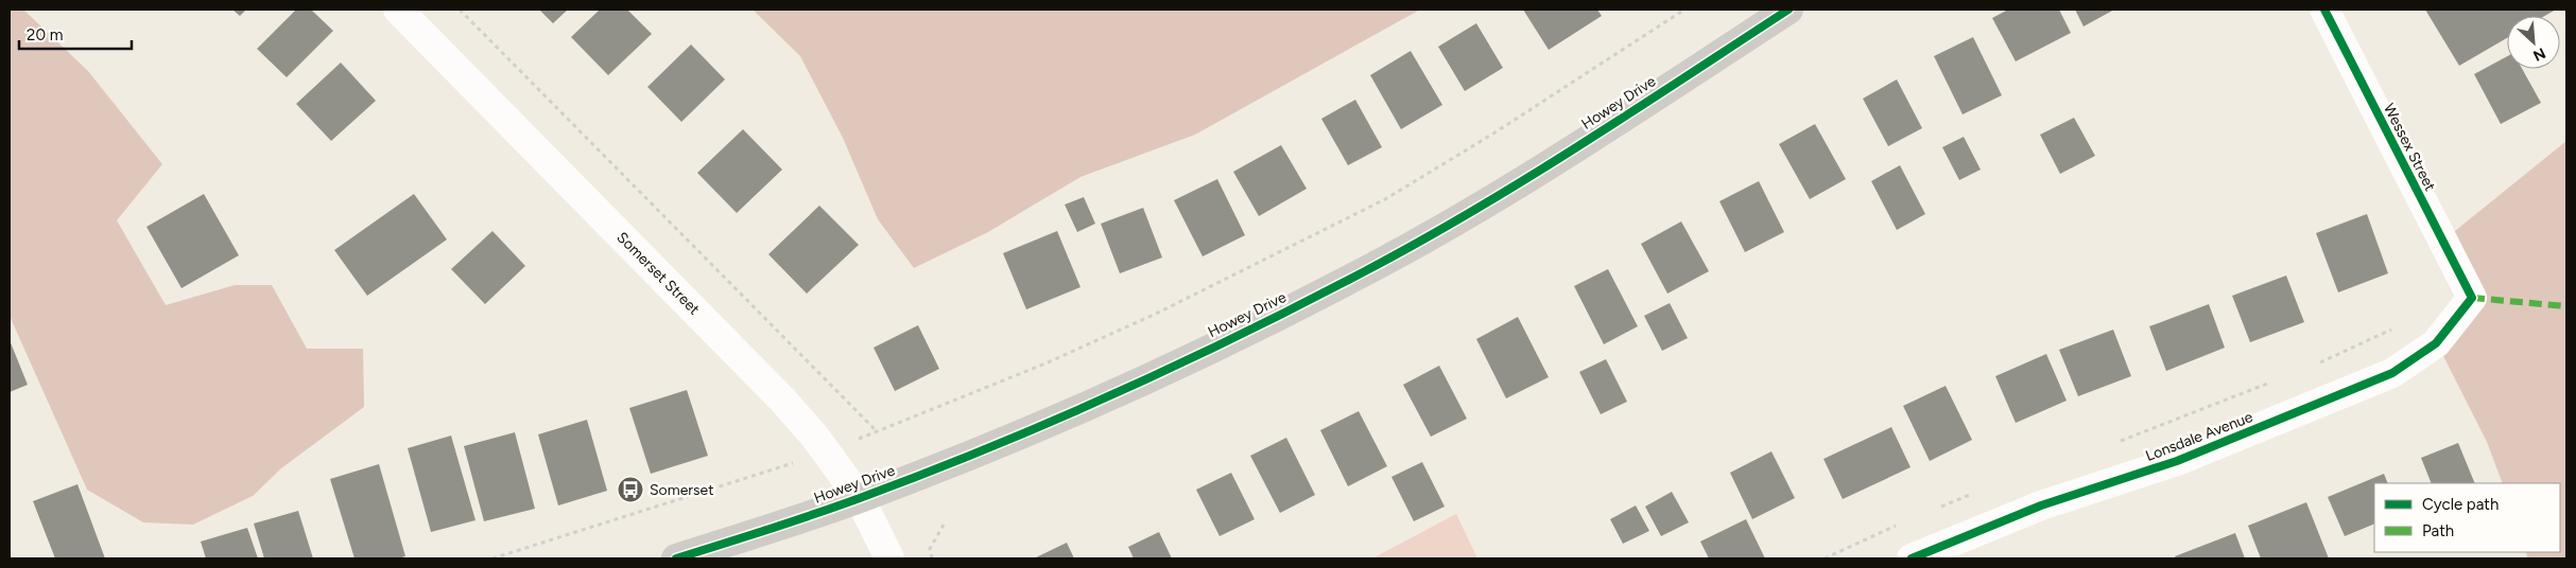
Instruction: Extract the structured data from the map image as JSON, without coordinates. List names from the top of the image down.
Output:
{
  "streets": {
    "main road": ["Howey Drive"],
    "street": ["Wessex Street", "Somerset Street", "Lonsdale Avenue"]
  },
  "crossings": [
    ["Howey Drive", "Somerset Street"],
    ["Wessex Street", "Lonsdale Avenue"]
  ],
  "places": {
    "bus stop": ["Somerset"]
  },
  "legend": ["Cycle path", "Path"],
  "scale_bar": "20 m",
  "north": "bottom right"
}
